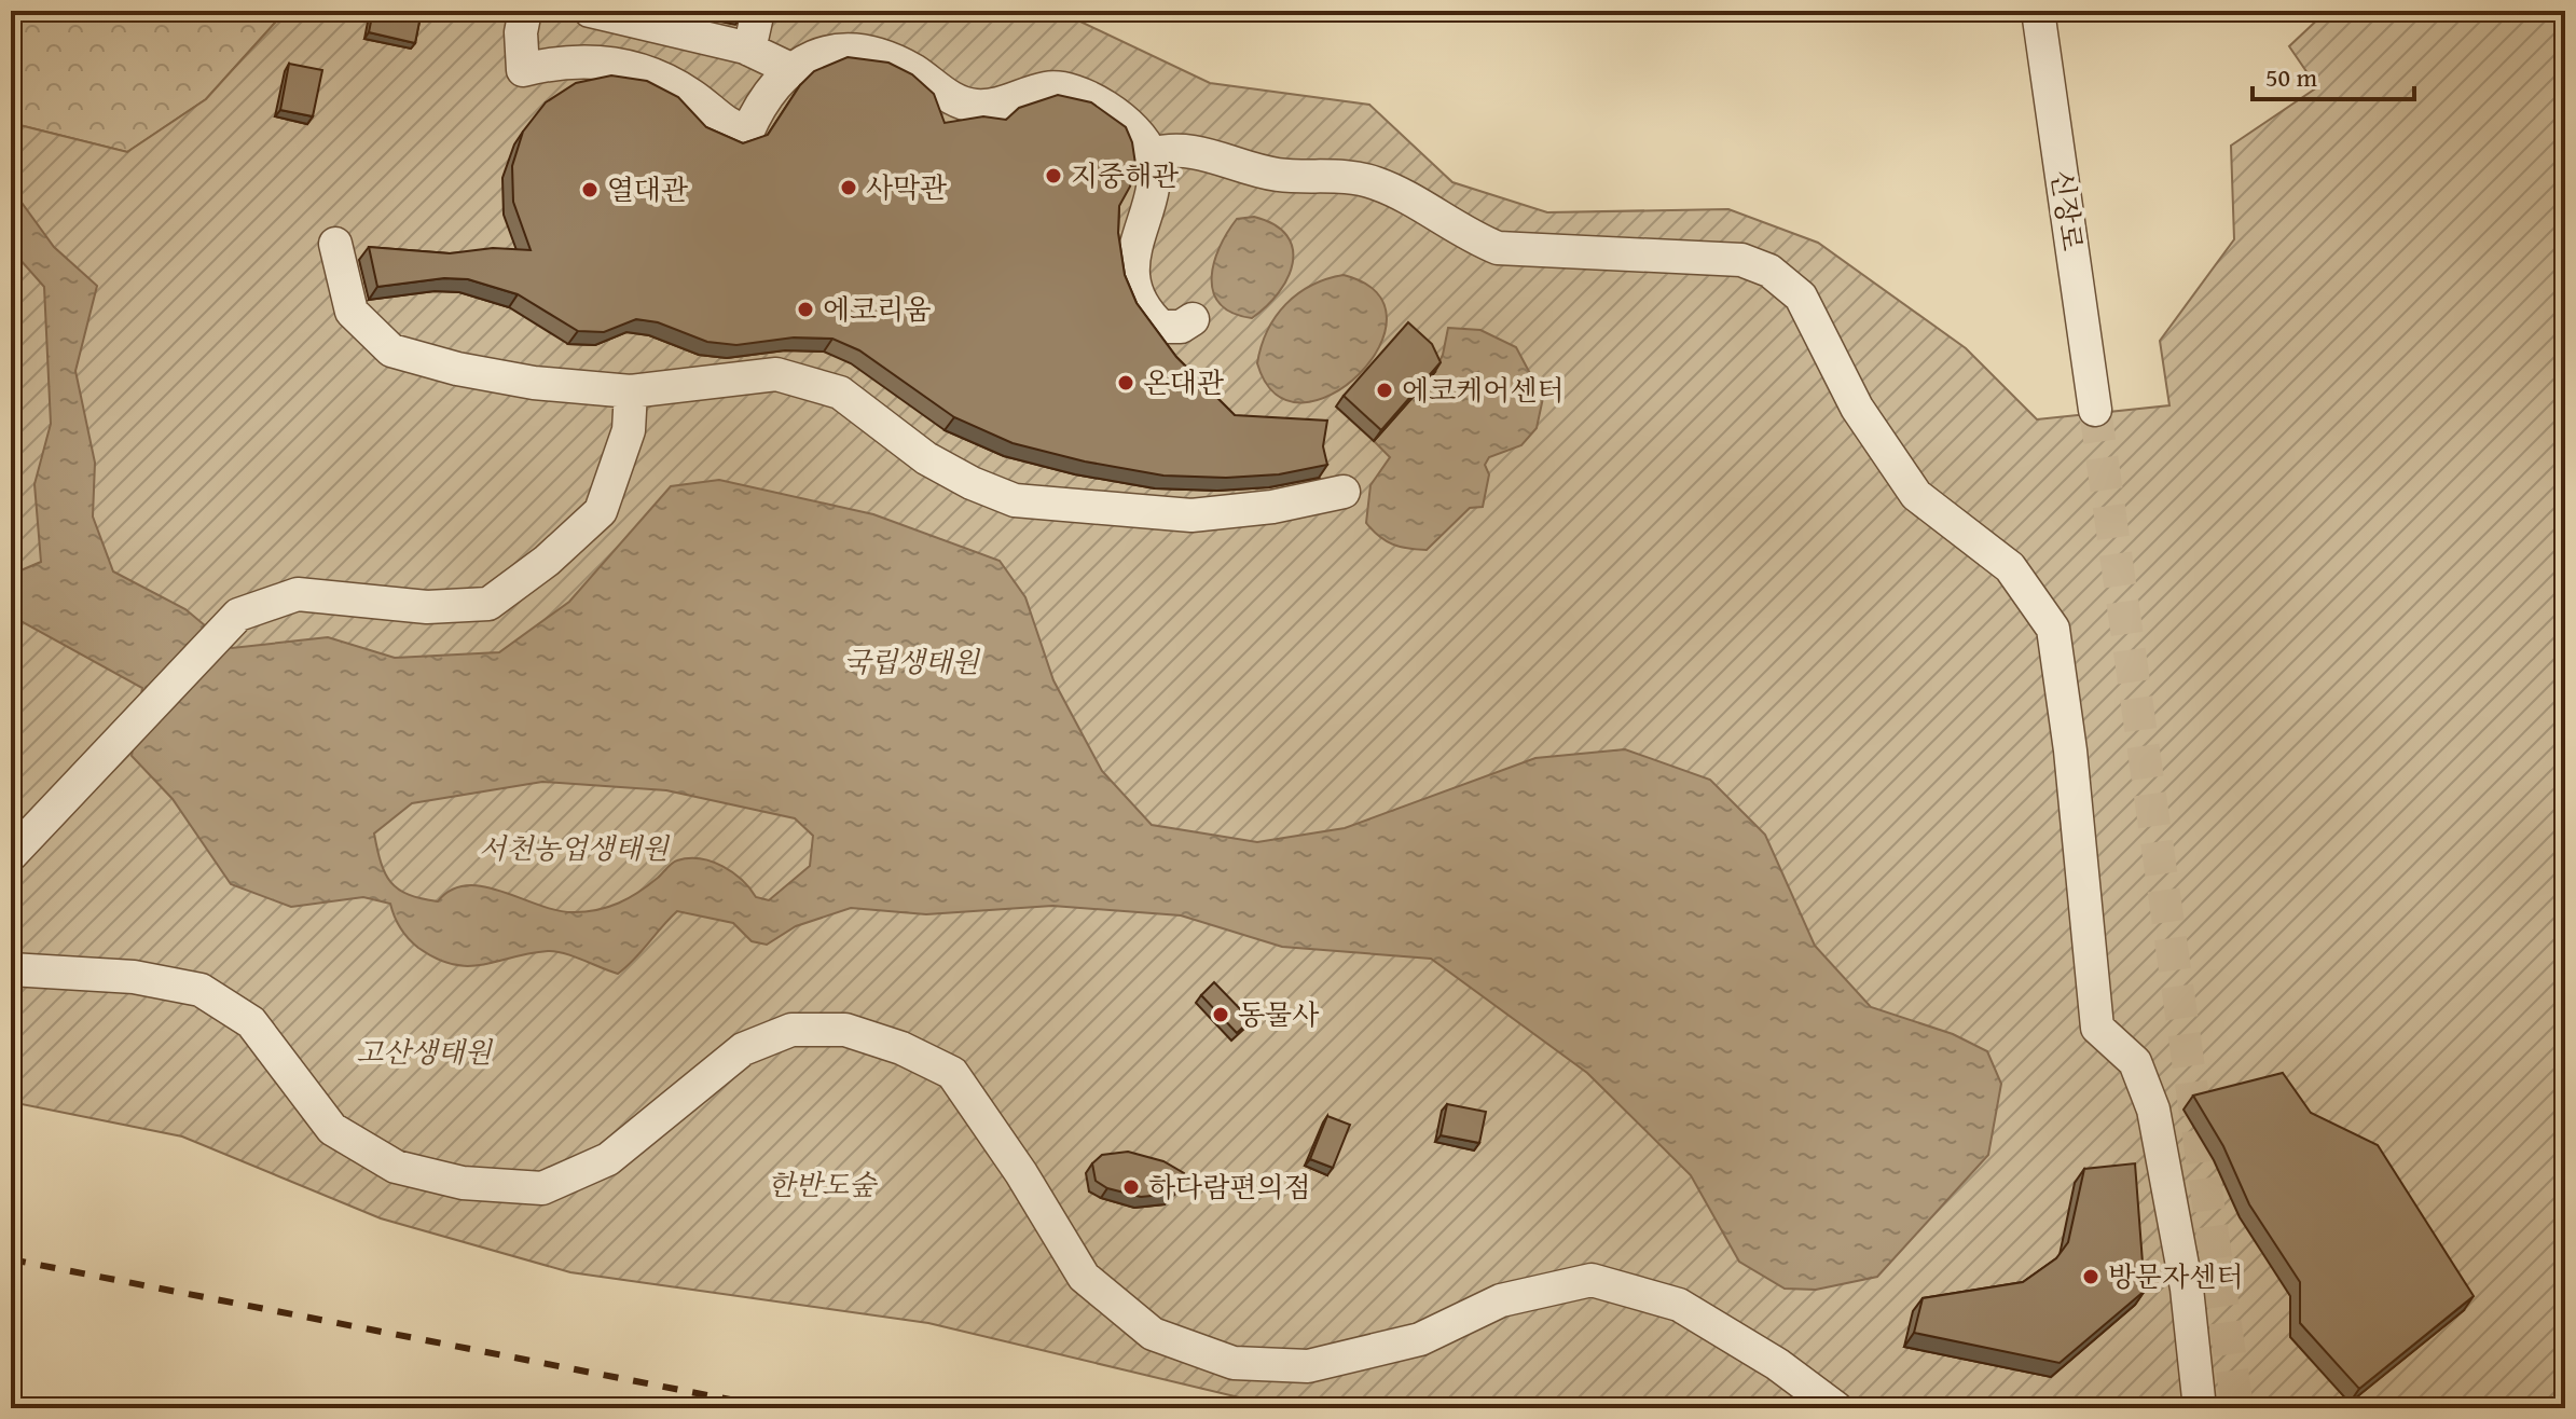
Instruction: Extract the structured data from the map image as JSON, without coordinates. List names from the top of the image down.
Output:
{
  "streets": {
    "street": ["신장로"]
  },
  "parks": [
    "국립생태원",
    "서천농업생태원",
    "고산생태원",
    "한반도숲"
  ],
  "places": [
    "지중해관",
    "사막관",
    "열대관",
    "에코리움",
    "온대관",
    "에코케어센터",
    "동물사",
    "하다람편의점",
    "방문자센터"
  ],
  "scale_bar": "50 m"
}
